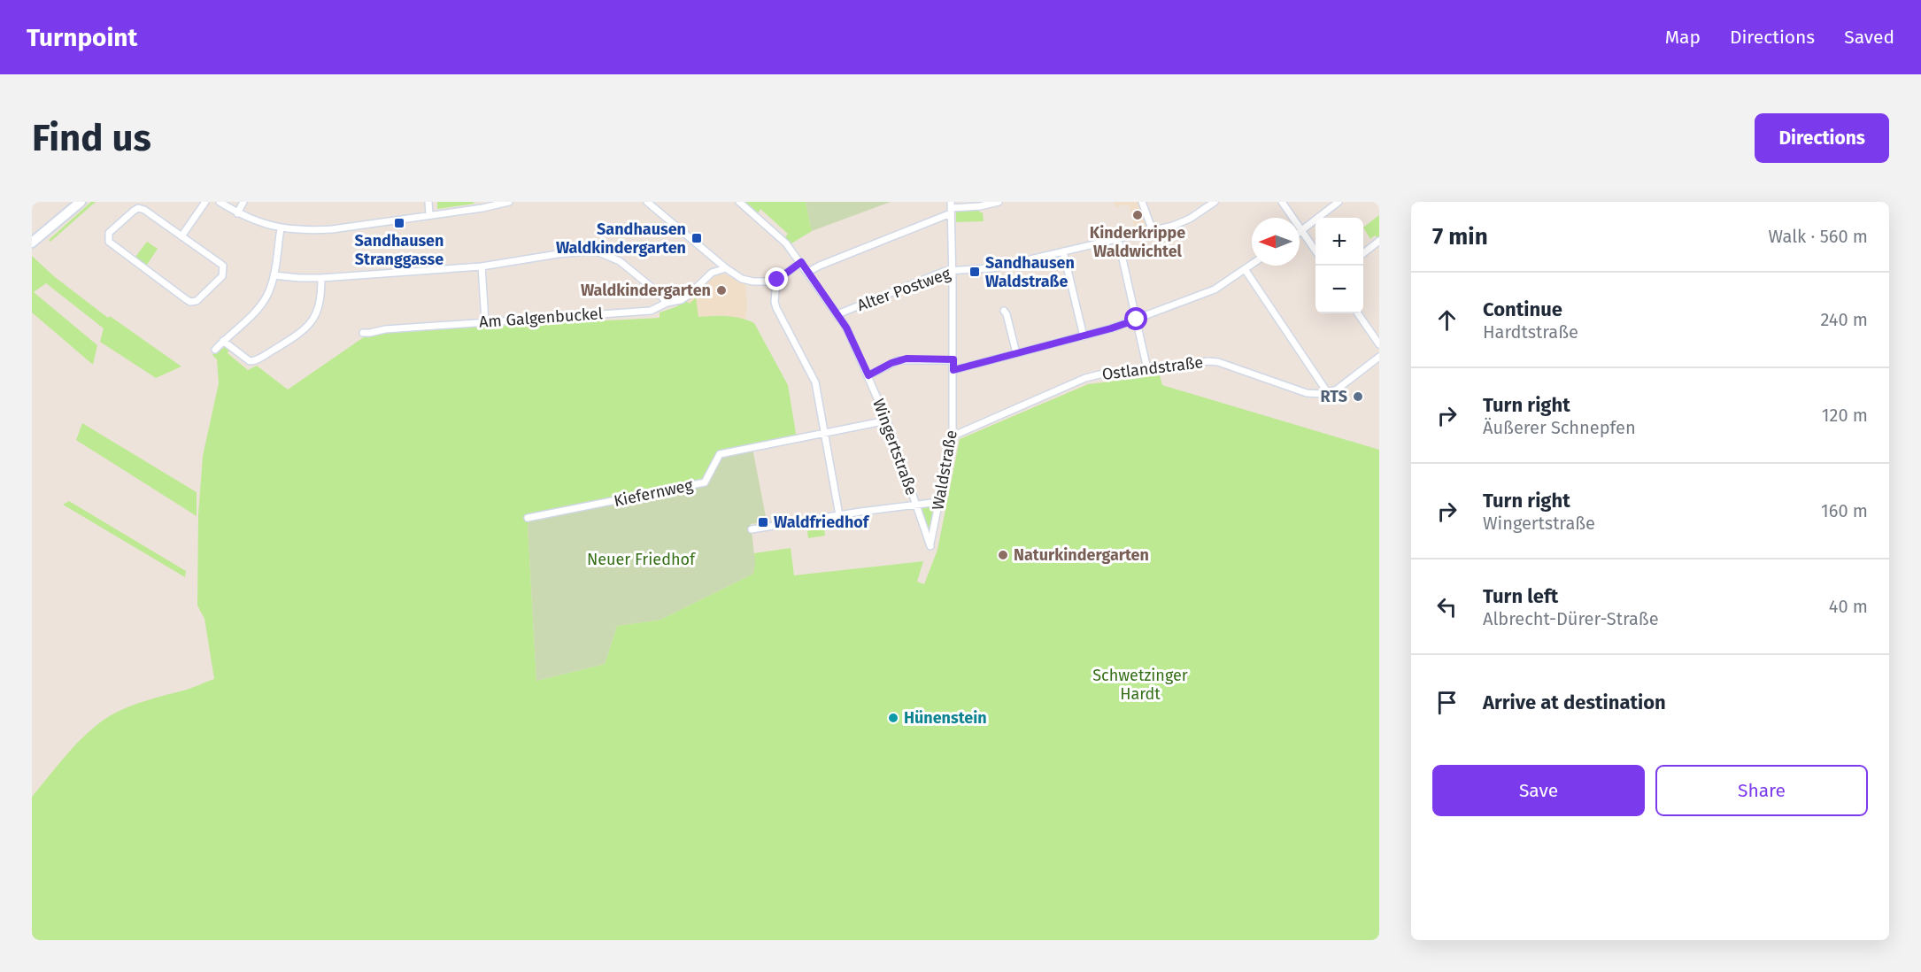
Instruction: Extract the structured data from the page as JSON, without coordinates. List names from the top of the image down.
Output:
{
  "streets": {
    "street": [
      "Alter Postweg",
      "Am Galgenbuckel",
      "Ostlandstraße",
      "Wingertstraße",
      "Waldstraße",
      "Kiefernweg"
    ]
  },
  "crossings": [
    ["Alter Postweg", "Wingertstraße"],
    ["Alter Postweg", "Waldstraße"],
    ["Ostlandstraße", "Waldstraße"],
    ["Wingertstraße", "Waldstraße"],
    ["Wingertstraße", "Kiefernweg"]
  ],
  "parks": ["Neuer Friedhof", "Schwetzinger Hardt"],
  "places": {
    "other": [
      "Kinderkrippe Waldwichtel",
      "Waldkindergarten",
      "RTS",
      "Naturkindergarten",
      "Hünenstein"
    ],
    "transit": [
      "Sandhausen Stranggasse",
      "Sandhausen Waldkindergarten",
      "Sandhausen Waldstraße",
      "Waldfriedhof"
    ]
  },
  "north": "left",
  "page": {
    "header": "Turnpoint",
    "nav": ["Map", "Directions", "Saved"],
    "buttons": [
      "Directions",
      ["Save", "Share"]
    ],
    "title": "Find us",
    "heading": ["7 min", "Walk · 560 m"],
    "map_buttons": ["+", "−"],
    "list": [
      ["Continue", "Hardtstraße", "240 m"],
      ["Turn right", "Äußerer Schnepfen", "120 m"],
      ["Turn right", "Wingertstraße", "160 m"],
      ["Turn left", "Albrecht-Dürer-Straße", "40 m"],
      "Arrive at destination"
    ]
  }
}
